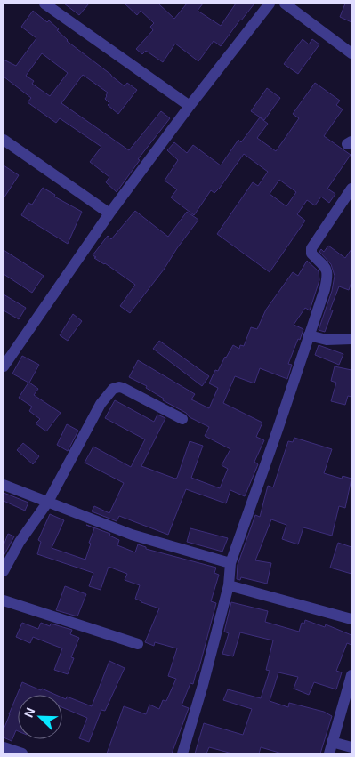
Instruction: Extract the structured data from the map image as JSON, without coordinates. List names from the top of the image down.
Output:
{
  "north": "top left"
}
